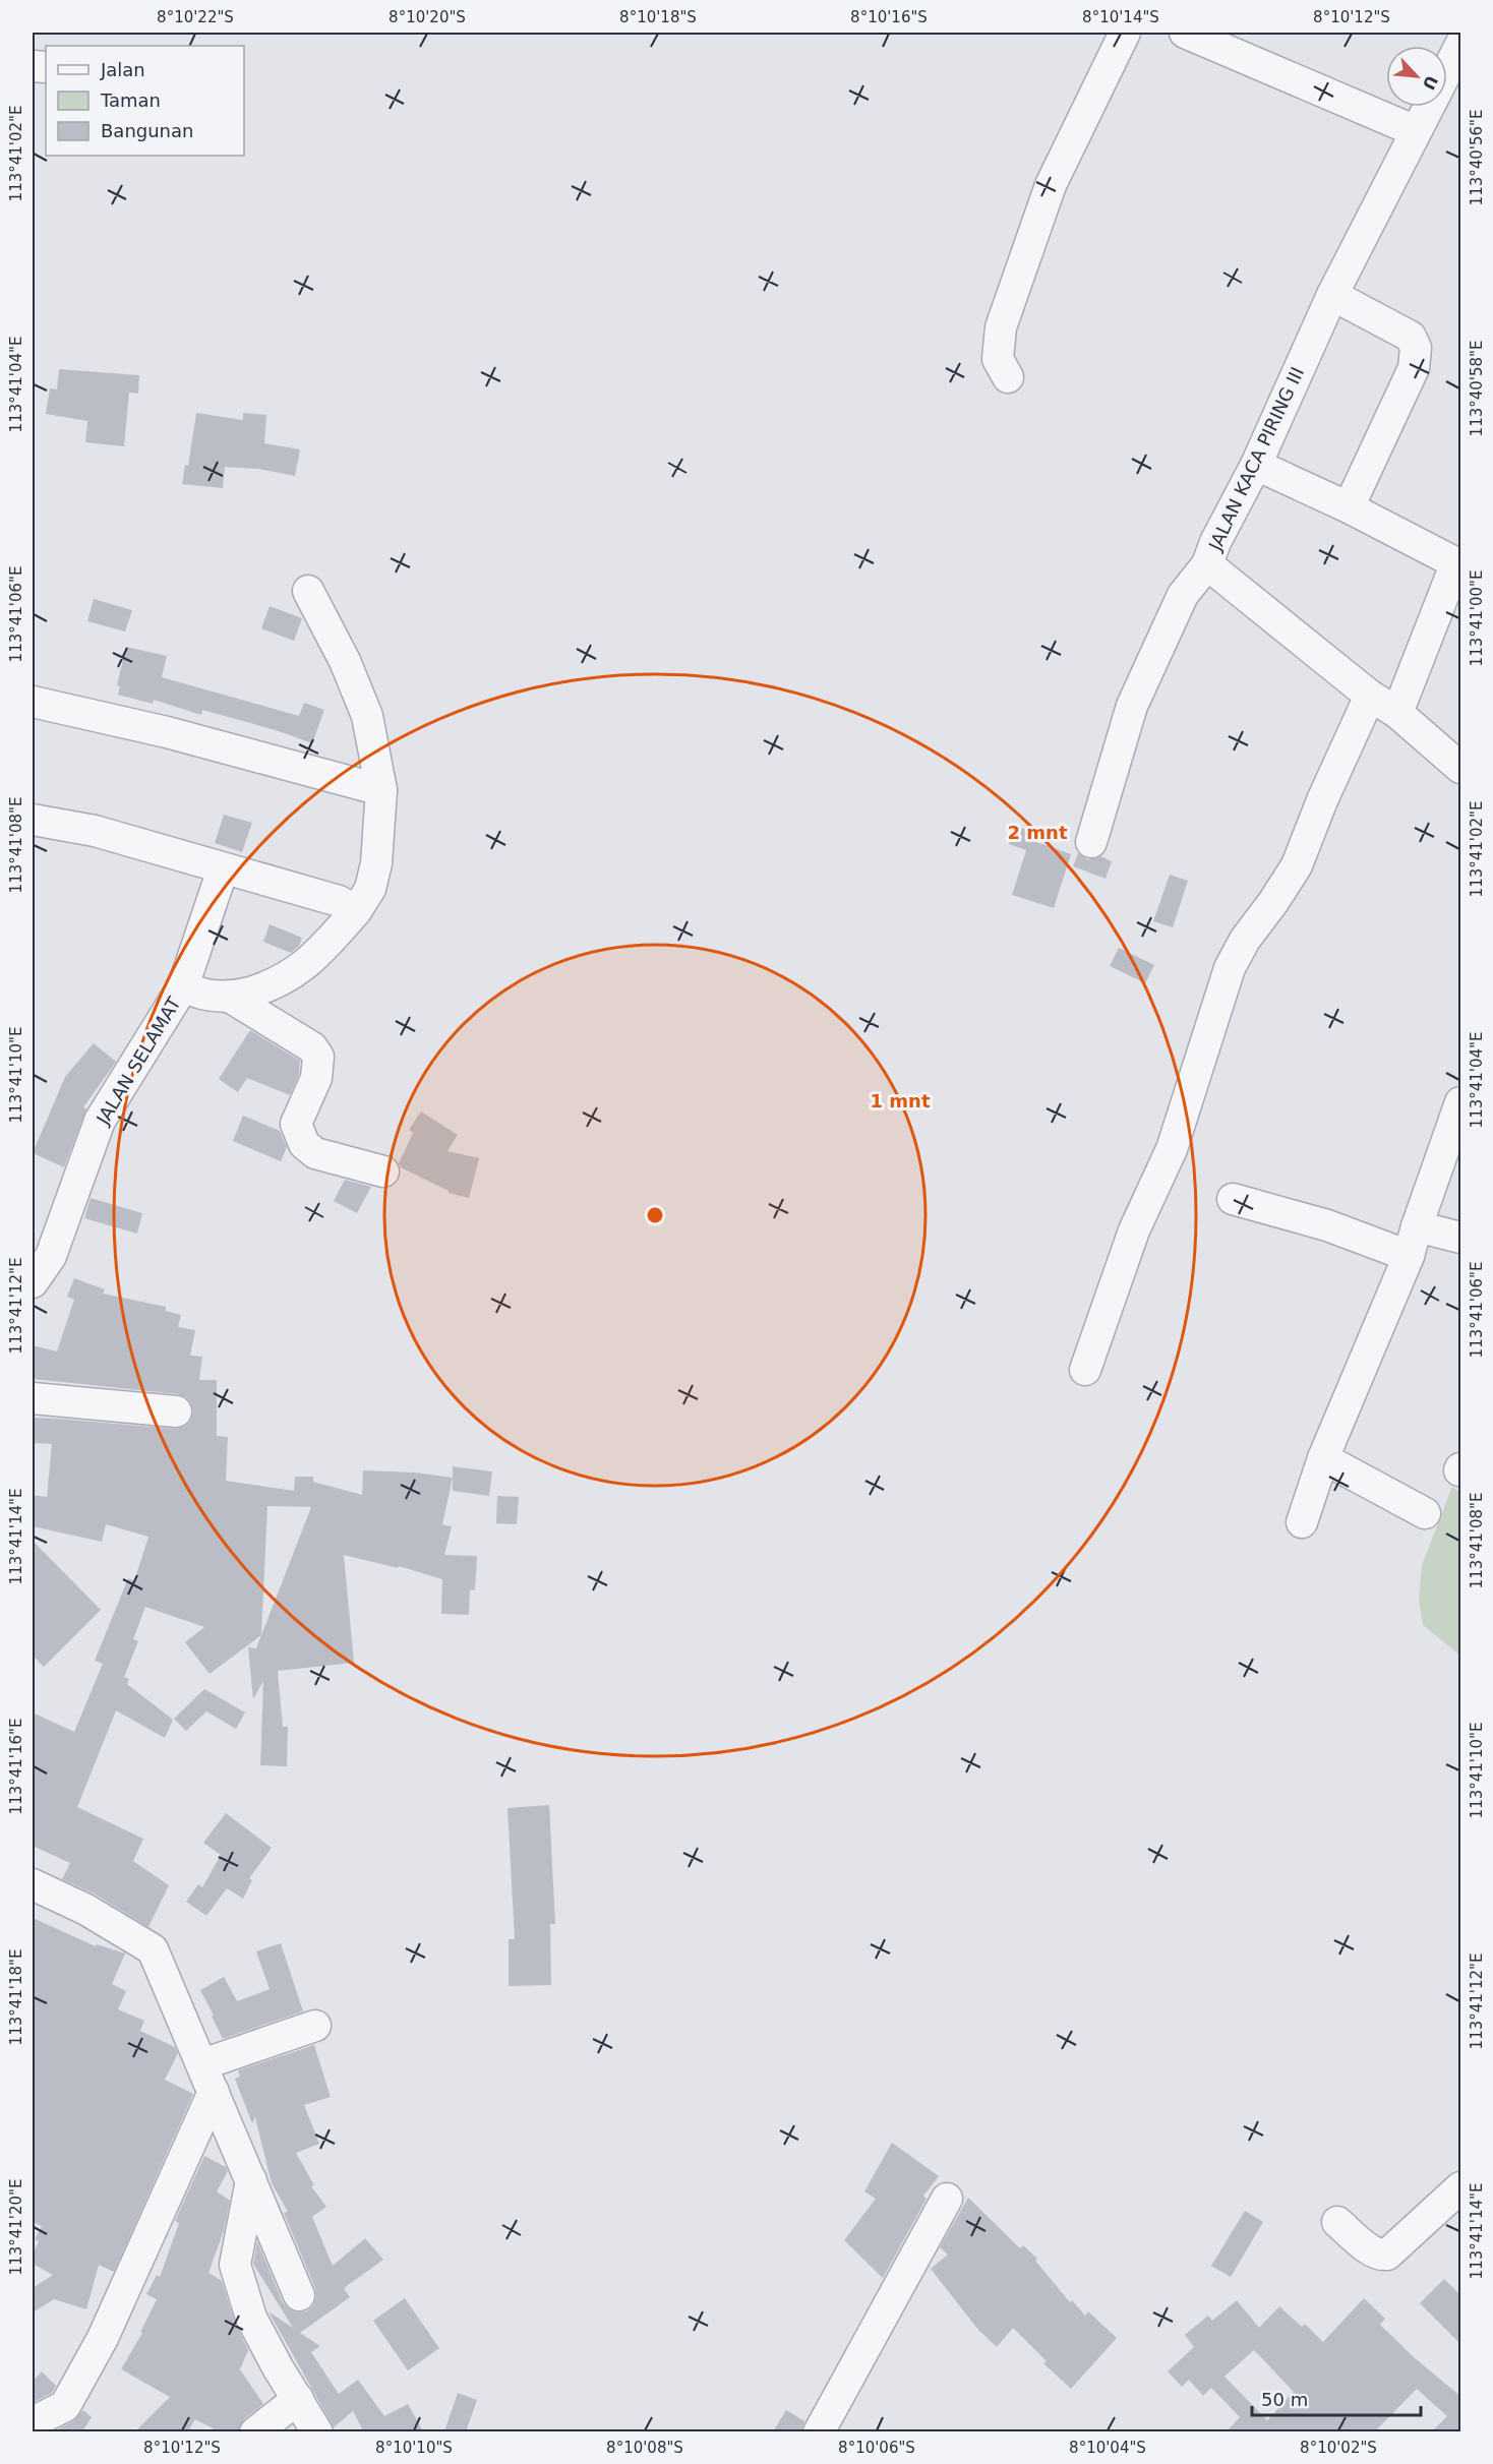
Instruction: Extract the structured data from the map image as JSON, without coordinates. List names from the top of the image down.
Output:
{
  "streets": {
    "street": ["JALAN KACA PIRING III", "JALAN SELAMAT"]
  },
  "legend": ["Jalan", "Taman", "Bangunan"],
  "scale_bar": "50 m",
  "north": "bottom right",
  "coordinates": [
    "8°10'22\"S",
    "8°10'20\"S",
    "8°10'18\"S",
    "8°10'16\"S",
    "8°10'14\"S",
    "8°10'12\"S",
    "113°41'02\"E",
    "113°40'56\"E",
    "113°41'04\"E",
    "113°40'58\"E",
    "113°41'06\"E",
    "113°41'00\"E",
    "113°41'08\"E",
    "113°41'10\"E",
    "113°41'12\"E",
    "113°41'14\"E",
    "113°41'16\"E",
    "113°41'18\"E",
    "113°41'20\"E",
    "8°10'10\"S",
    "8°10'08\"S",
    "8°10'06\"S",
    "8°10'04\"S",
    "8°10'02\"S"
  ],
  "rings": ["2 mnt", "1 mnt"]
}
